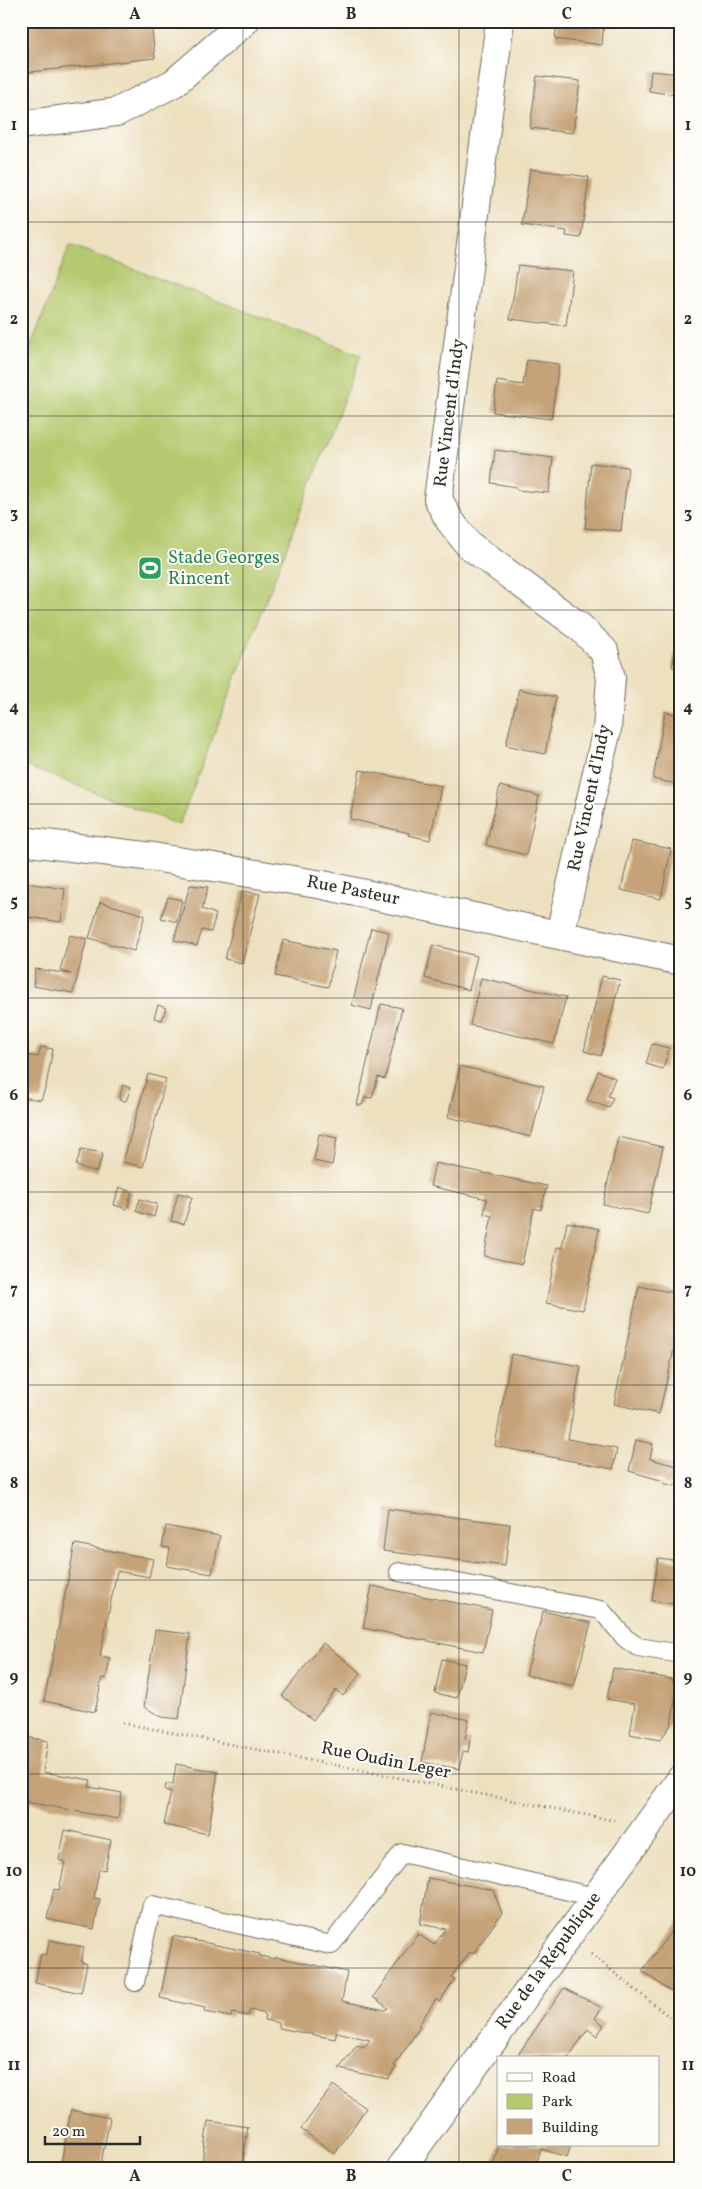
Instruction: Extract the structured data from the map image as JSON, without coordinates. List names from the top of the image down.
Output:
{
  "streets": {
    "street": ["Rue Vincent d'Indy", "Rue Pasteur", "Rue de la République"],
    "path": ["Rue Oudin Leger"]
  },
  "crossings": [
    ["Rue Vincent d'Indy", "Rue Pasteur"],
    ["Rue Oudin Leger", "Rue de la République"]
  ],
  "places": {
    "sports": ["Stade Georges Rincent"]
  },
  "legend": ["Road", "Park", "Building"],
  "scale_bar": "20 m",
  "grid": {
    "columns": ["A", "B", "C"],
    "rows": [
      "1",
      "2",
      "3",
      "4",
      "5",
      "6",
      "7",
      "8",
      "9",
      "10",
      "11"
    ]
  }
}
